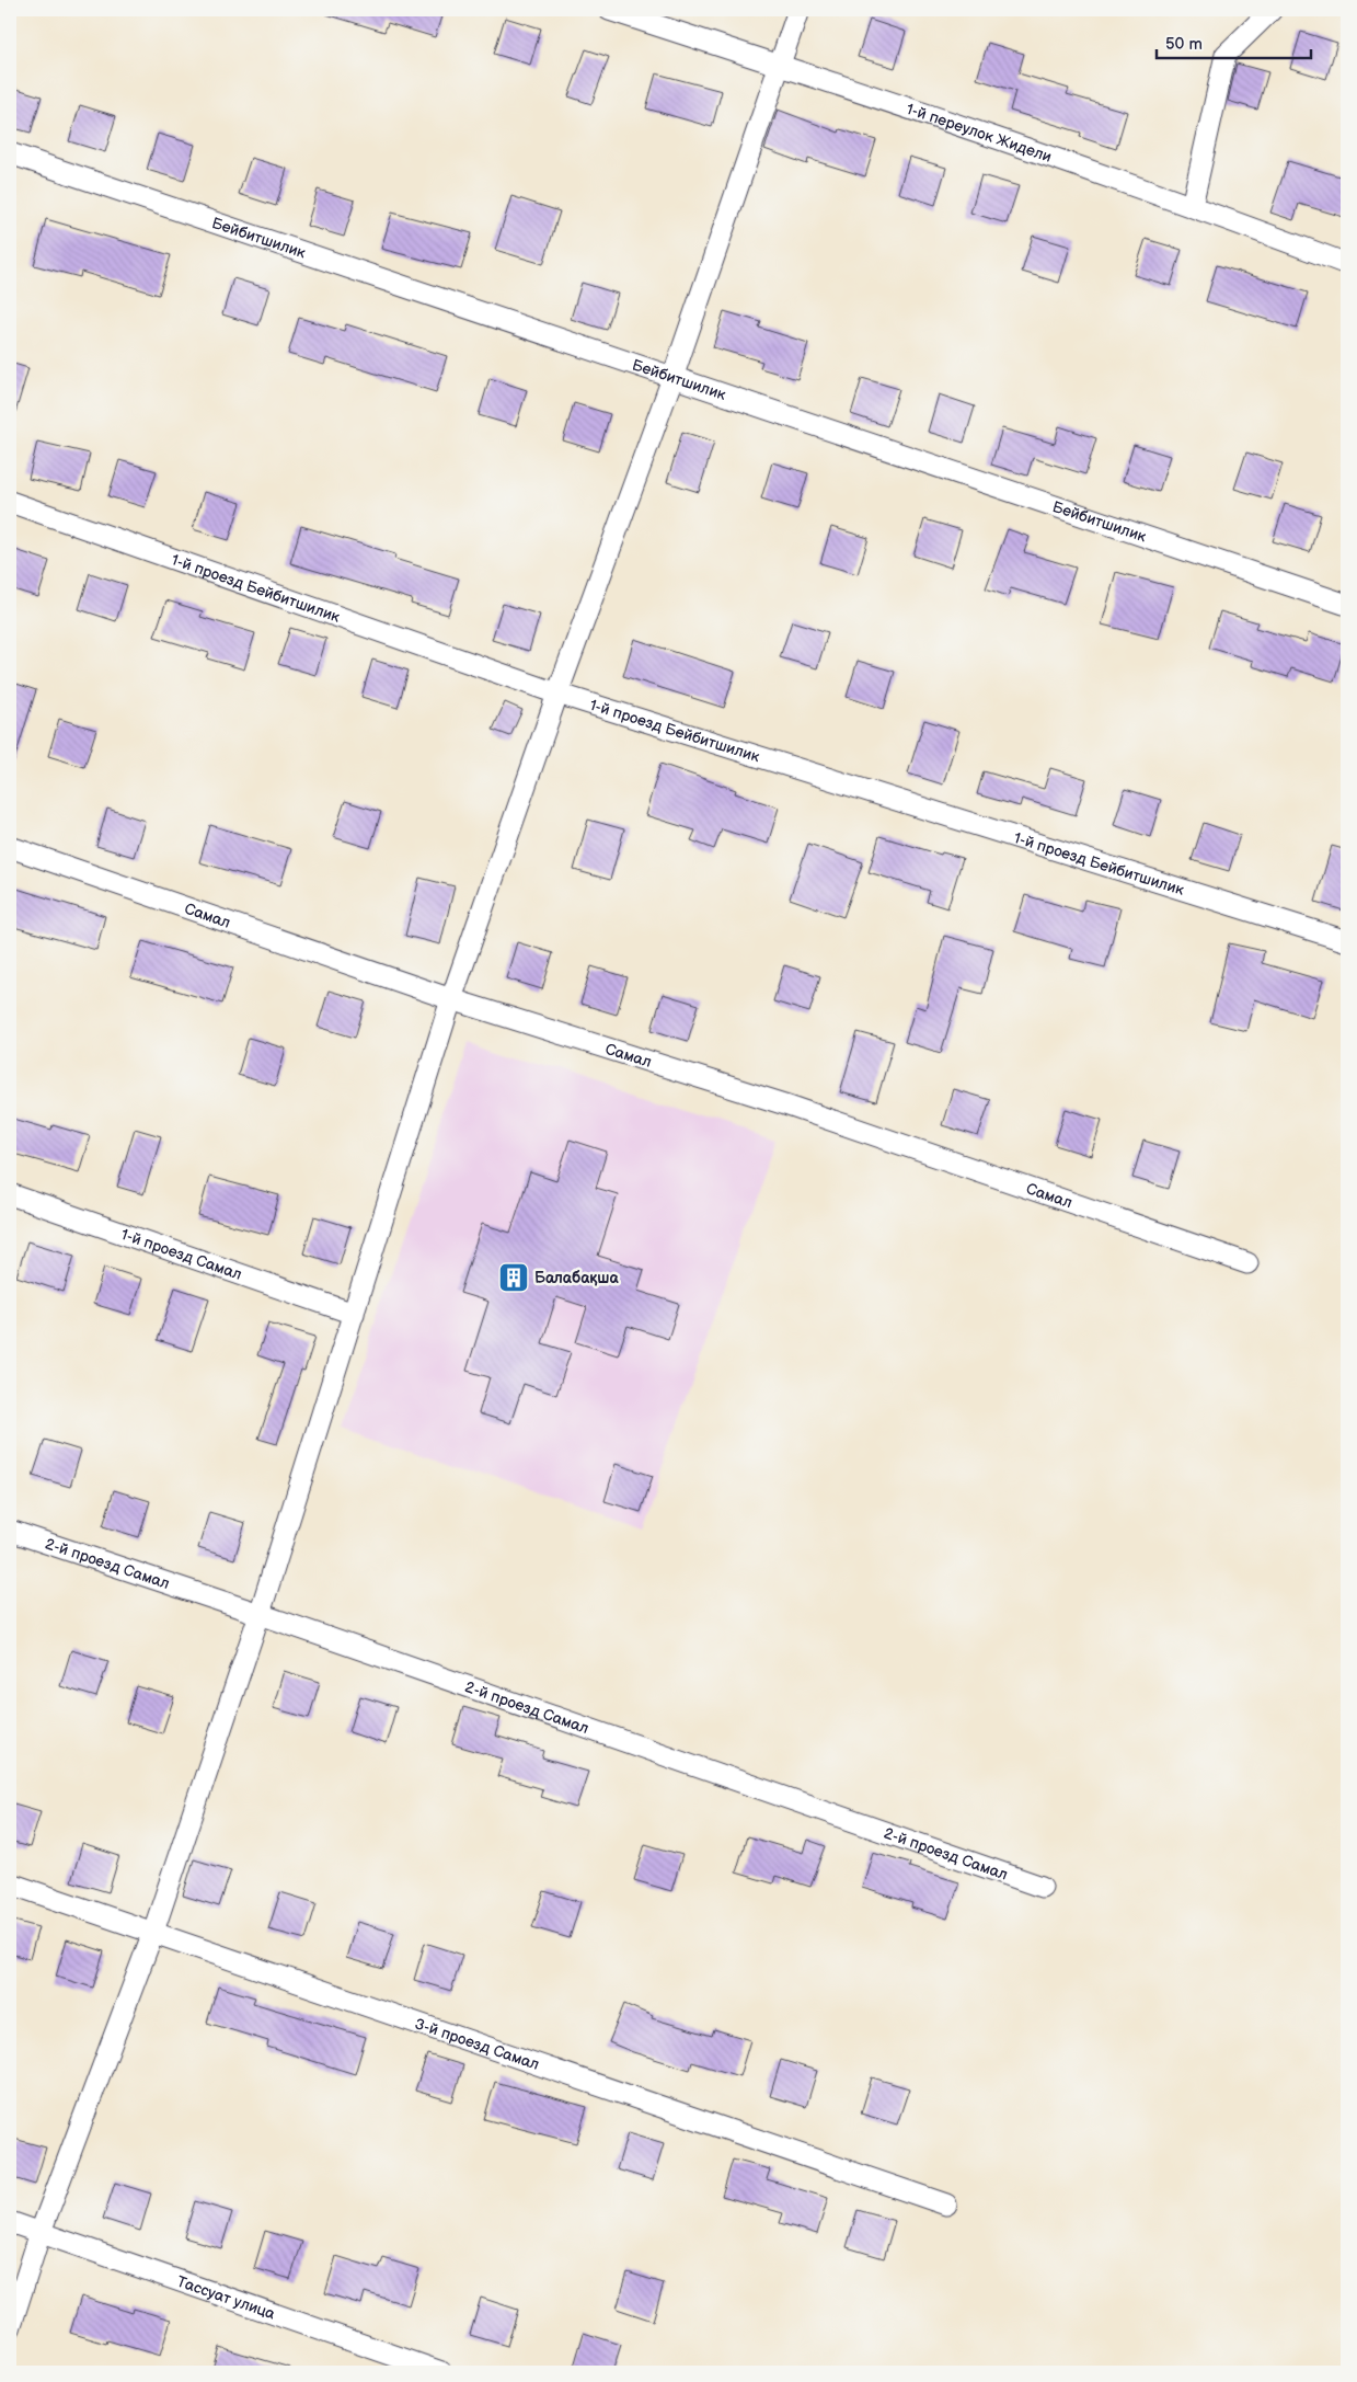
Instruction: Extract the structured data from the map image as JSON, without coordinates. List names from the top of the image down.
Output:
{
  "streets": {
    "street": [
      "1-й переулок Жидели",
      "Бейбитшилик",
      "1-й проезд Бейбитшилик",
      "Самал",
      "1-й проезд Самал",
      "2-й проезд Самал",
      "3-й проезд Самал",
      "Тассуат улица"
    ]
  },
  "places": {
    "building": ["Балабақша"]
  },
  "scale_bar": "50 m"
}
